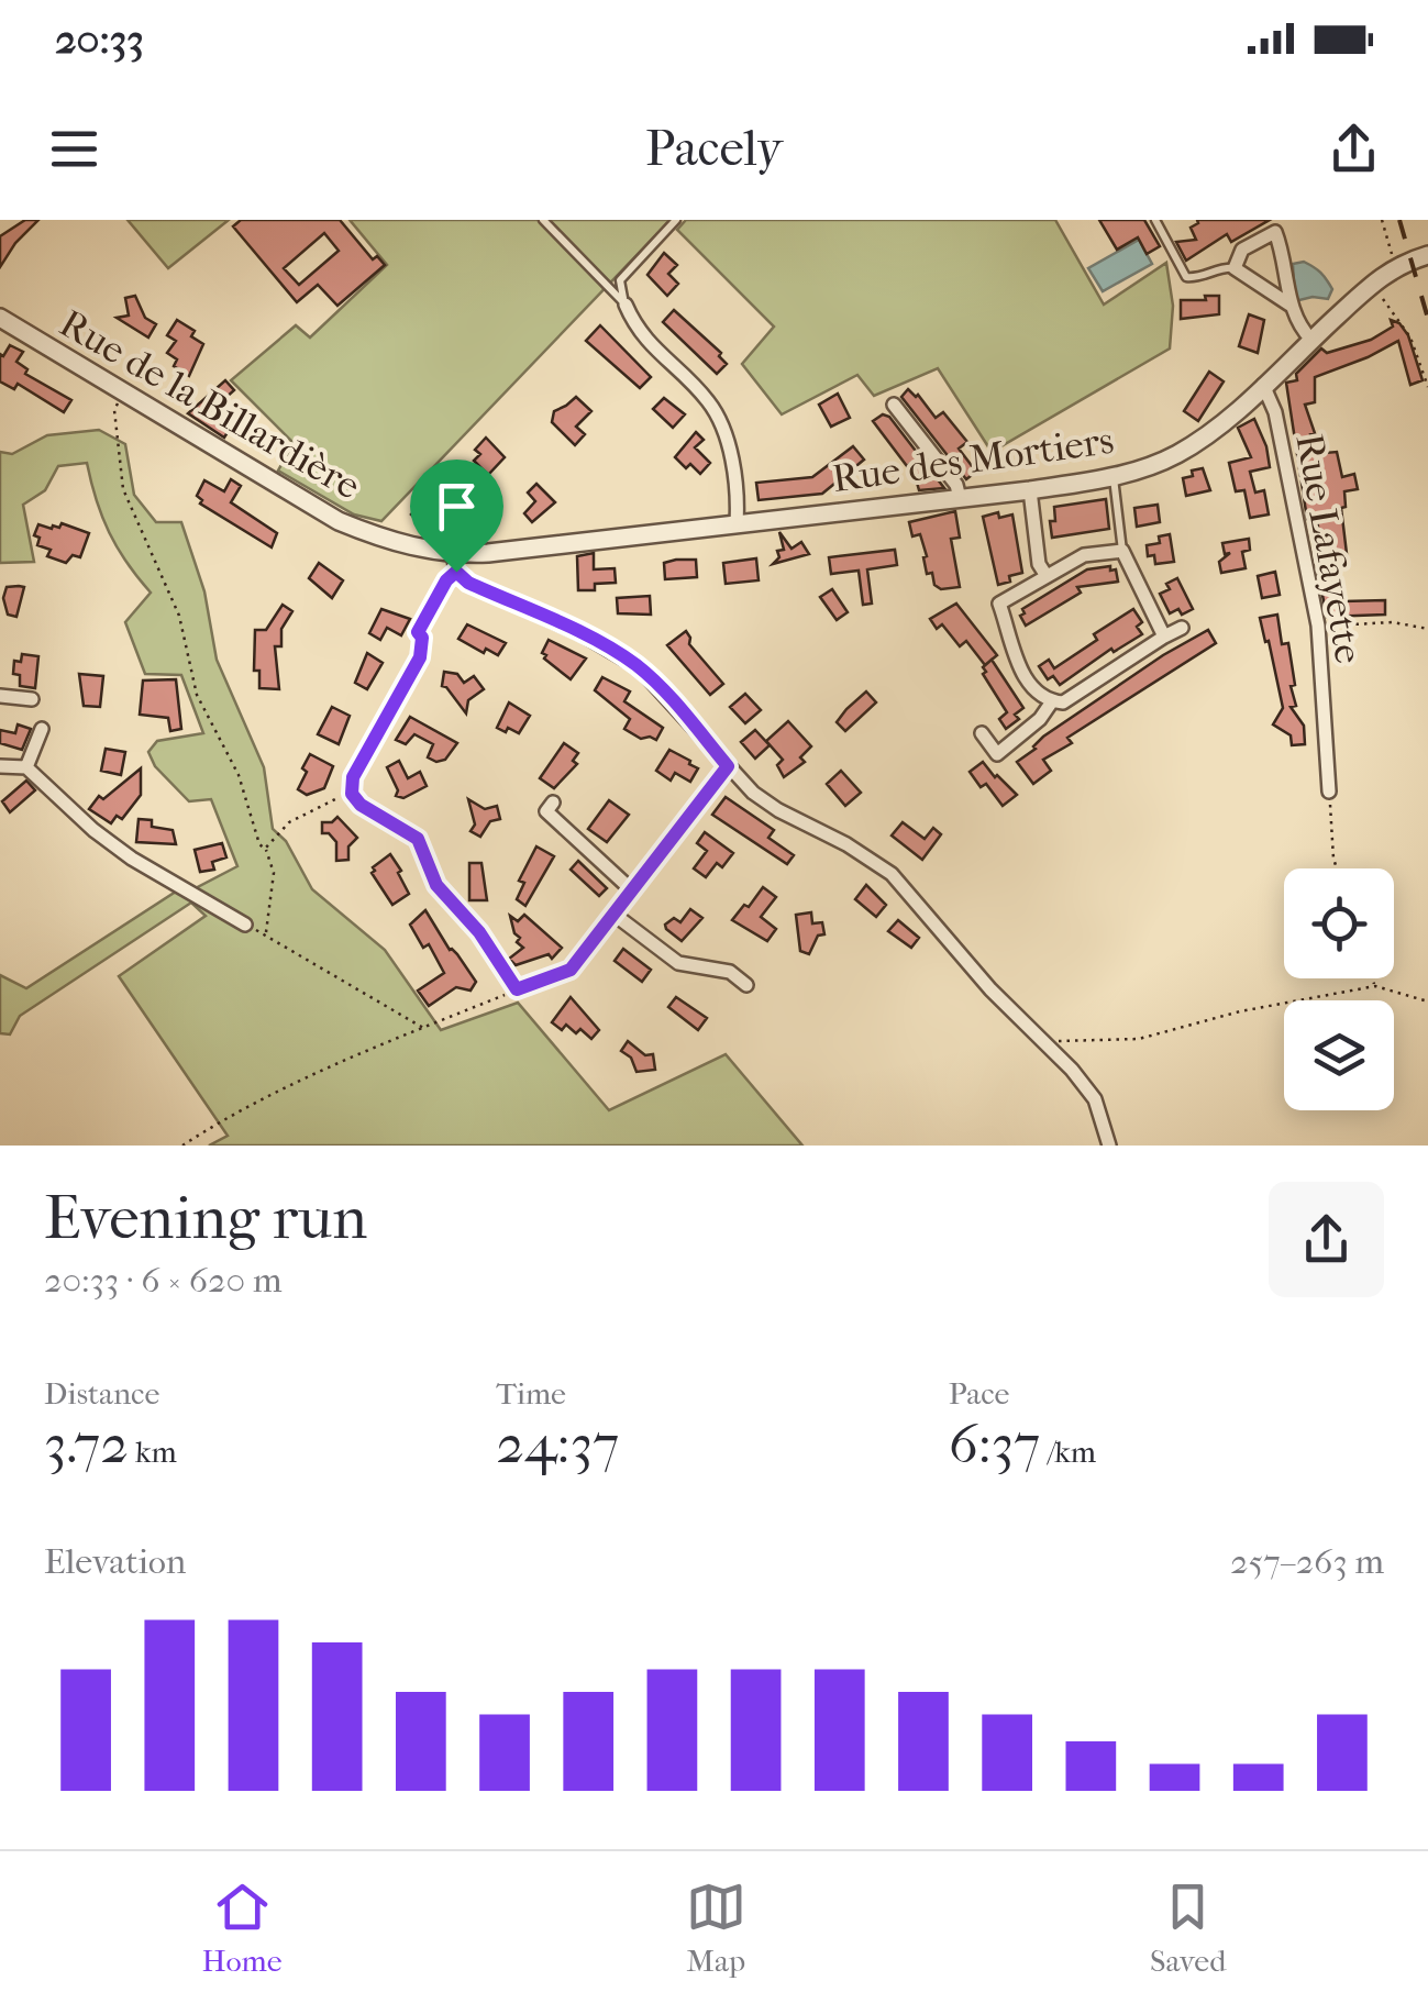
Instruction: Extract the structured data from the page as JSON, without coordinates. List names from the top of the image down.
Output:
{
  "streets": {
    "street": ["Rue de la Billardière", "Rue des Mortiers", "Rue Lafayette"]
  },
  "crossings": [
    ["Rue de la Billardière", "Rue des Mortiers"],
    ["Rue des Mortiers", "Rue Lafayette"]
  ],
  "page": {
    "status": "20:33",
    "header": "Pacely",
    "heading": ["Evening run", "20:33 · 6 × 620 m"],
    "stats": [
      ["Distance", "3.72 km"],
      ["Time", "24:37"],
      ["Pace", "6:37 /km"]
    ],
    "chart": ["Elevation", "257–263 m"],
    "tabs": ["Home", "Map", "Saved"]
  }
}
